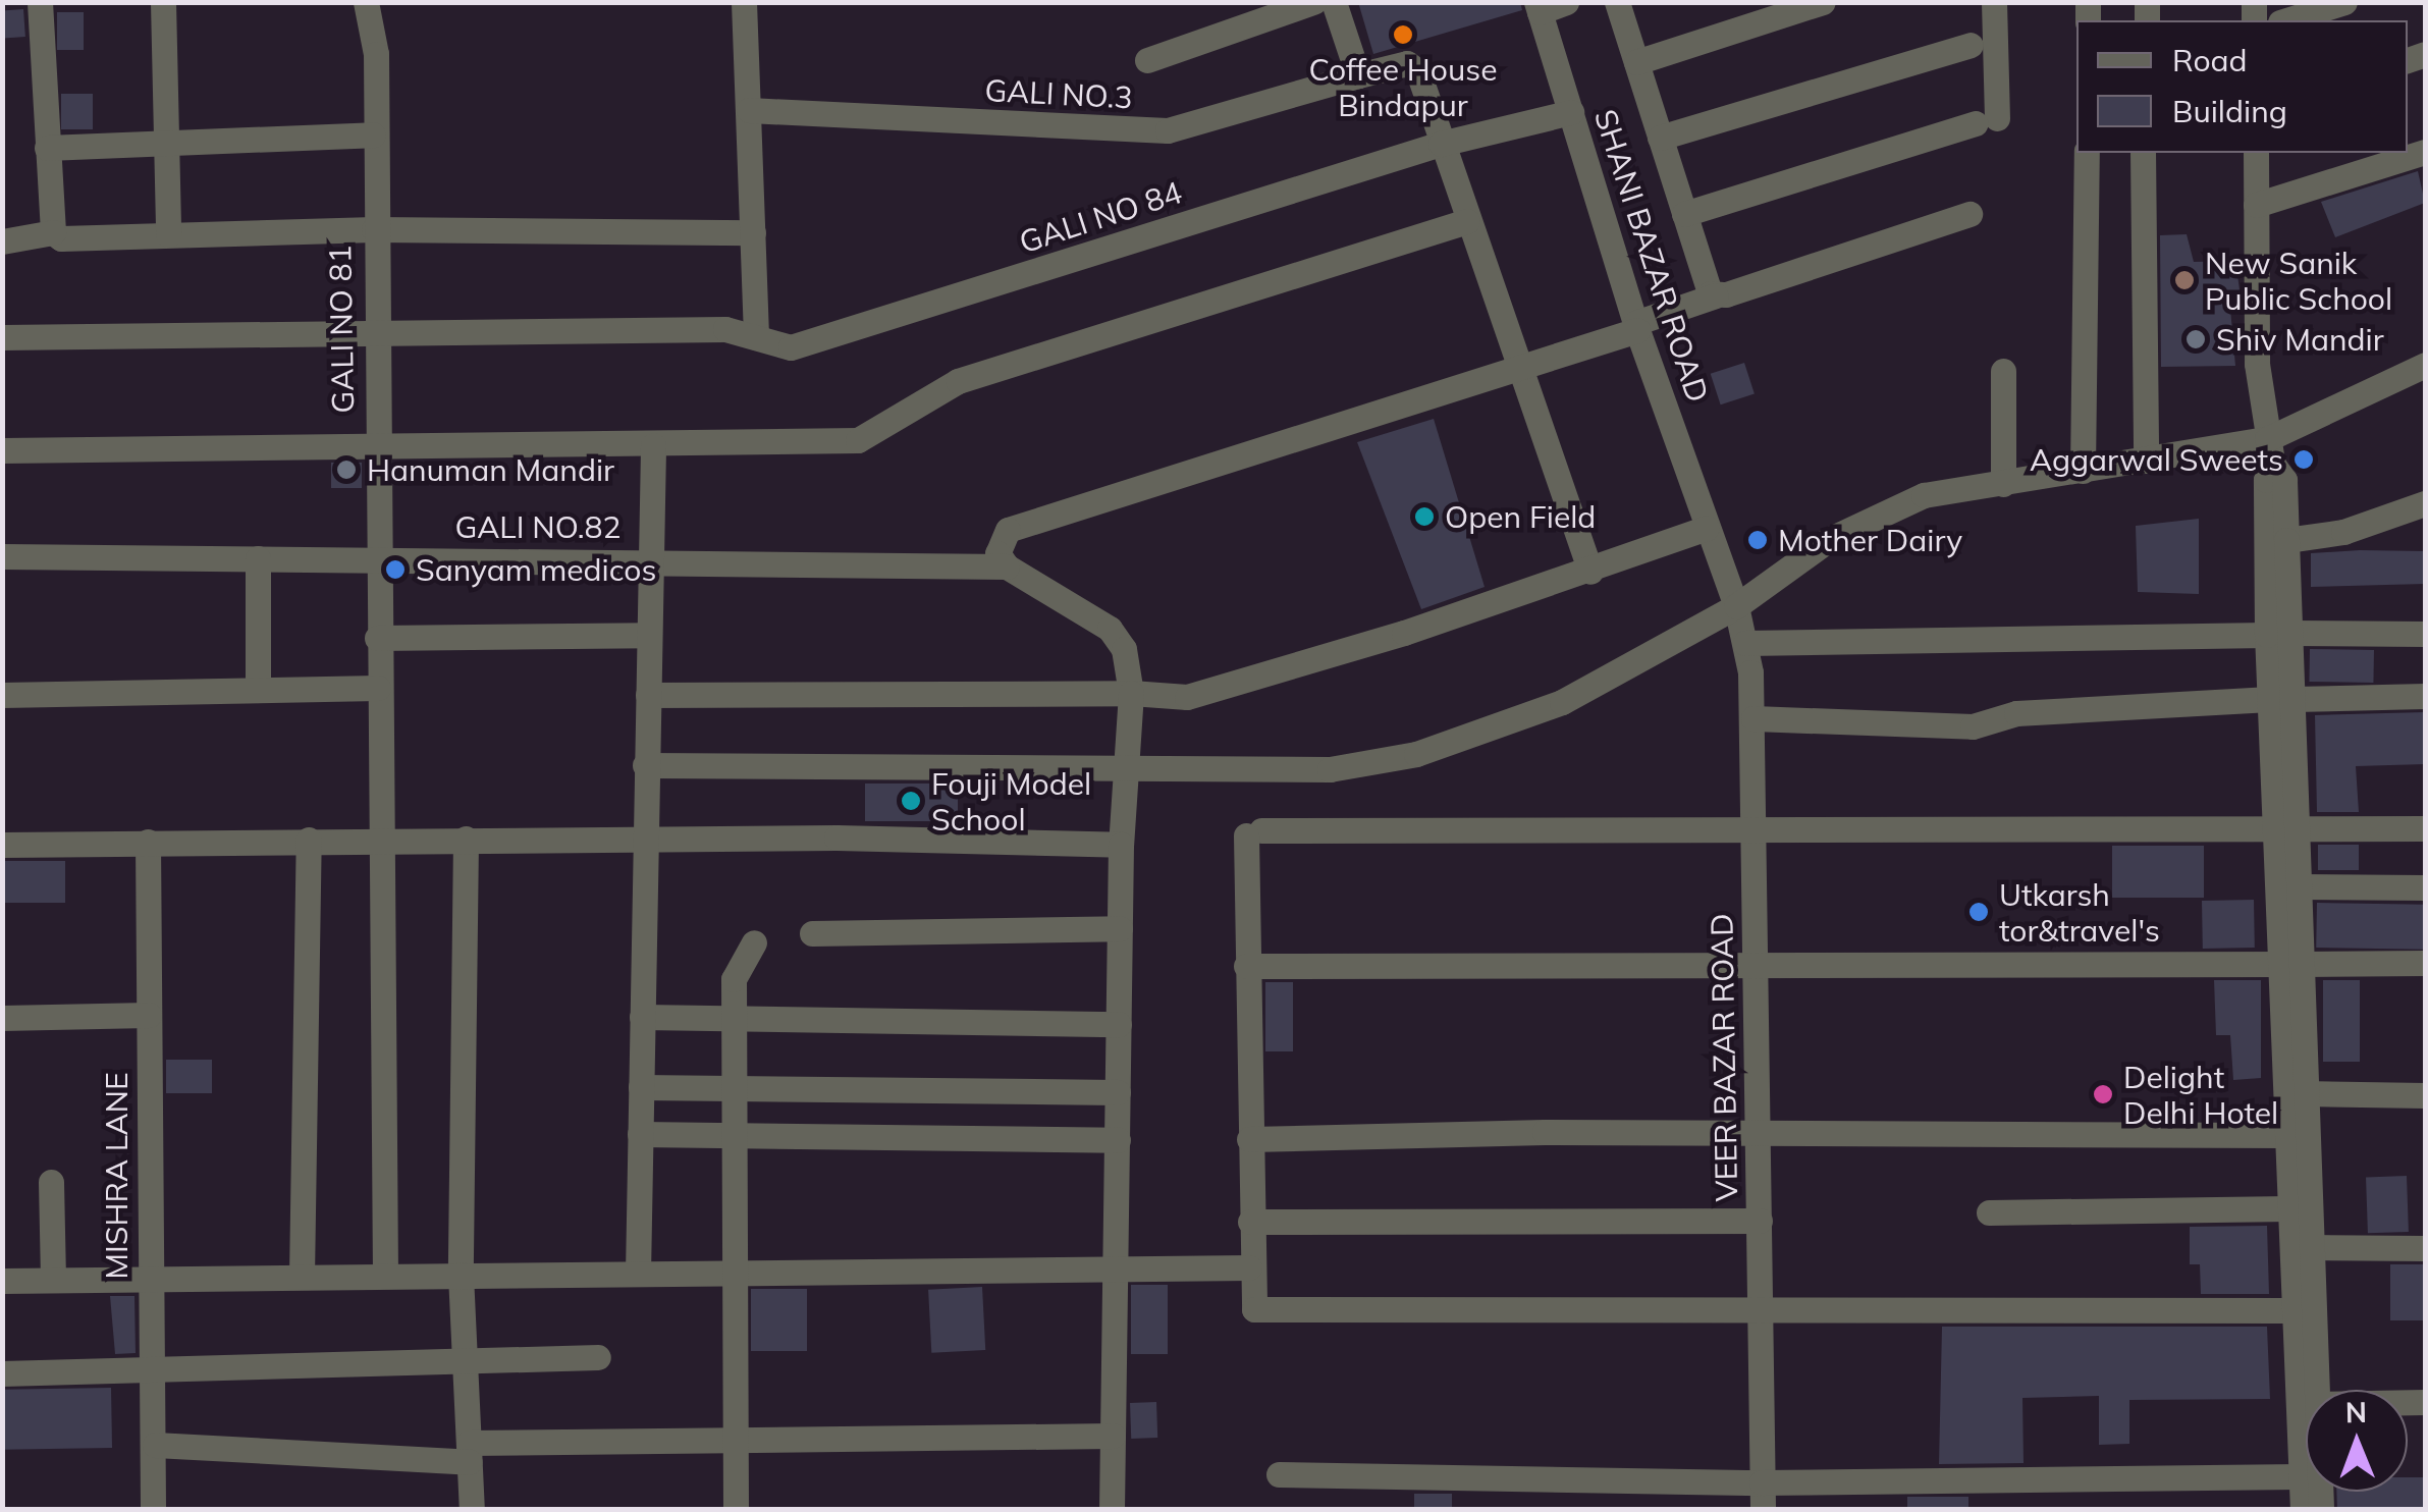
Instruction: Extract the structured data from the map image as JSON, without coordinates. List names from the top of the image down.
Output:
{
  "streets": {
    "street": [
      "GALI NO.3",
      "GALI NO 84",
      "SHANI BAZAR ROAD",
      "GALI NO 81",
      "GALI NO.82",
      "VEER BAZAR ROAD",
      "MISHRA LANE"
    ]
  },
  "crossings": [
    ["GALI NO.3", "GALI NO 84"],
    ["GALI NO 84", "SHANI BAZAR ROAD"],
    ["SHANI BAZAR ROAD", "VEER BAZAR ROAD"],
    ["GALI NO 81", "GALI NO.82"]
  ],
  "places": [
    "Coffee House Bindapur",
    "New Sanik Public School",
    "Shiv Mandir",
    "Aggarwal Sweets",
    "Hanuman Mandir",
    "Open Field",
    "Mother Dairy",
    "Sanyam medicos",
    "Fouji Model School",
    "Utkarsh tor&travel's",
    "Delight Delhi Hotel"
  ],
  "legend": ["Road", "Building"],
  "north": "top"
}
